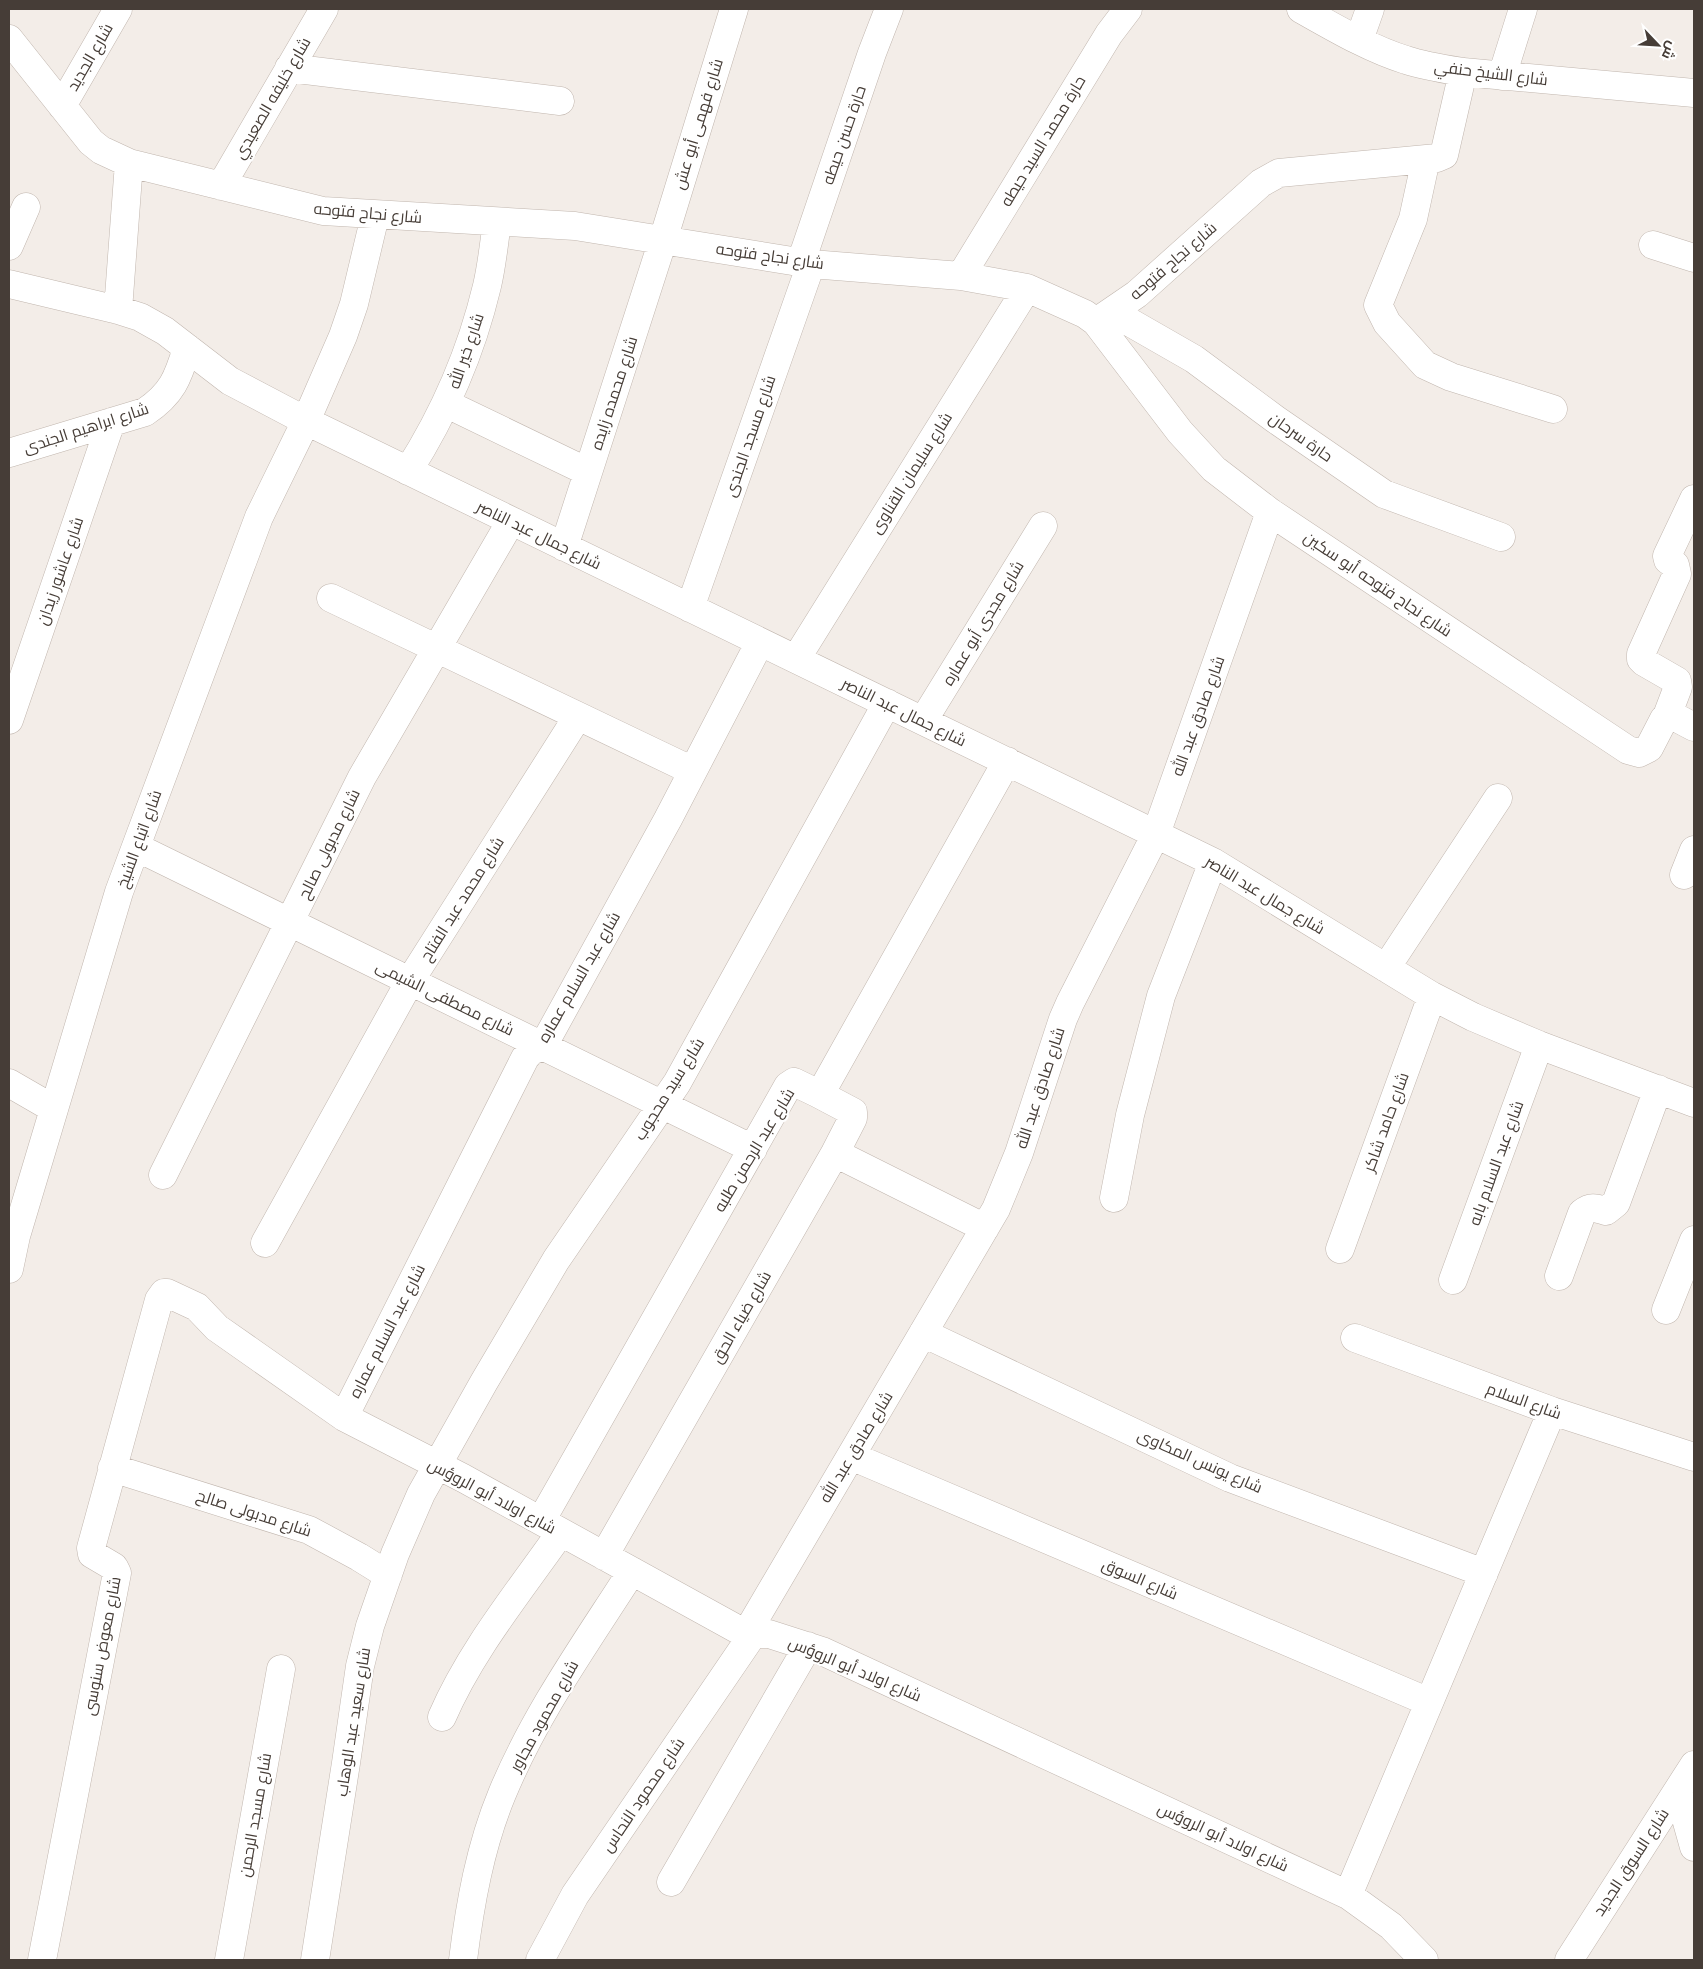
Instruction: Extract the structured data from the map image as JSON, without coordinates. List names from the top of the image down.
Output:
{
  "streets": {
    "street": [
      "شارع الجديد",
      "شارع الشيخ حنفي",
      "شارع خليفه الصعيدي",
      "شارع فهمى أبو عش",
      "حارة حسن حيطه",
      "حارة محمد السيد حيطه",
      "شارع نجاح فتوحه",
      "شارع خير الله",
      "شارع محمده زايده",
      "شارع ابراهيم الجندى",
      "شارع مسجد الجندى",
      "حارة سرحان",
      "شارع سليمان القناوى",
      "شارع جمال عبد الناصر",
      "شارع عاشور زيدان",
      "شارع نجاح فتوحه أبو سكين",
      "شارع مجدى أبو عماره",
      "شارع صادق عبد الله",
      "شارع اتباع الشيخ",
      "شارع مدبولى صالح",
      "شارع محمد عبد الفتاح",
      "شارع عبد السلام عماره",
      "شارع مصطفى الشيمى",
      "شارع سيد محجوب",
      "شارع حامد شاكر",
      "شارع عبد الرحمن طلبه",
      "شارع عبد السلام بابه",
      "شارع ضياء الحق",
      "شارع السلام",
      "شارع يونس المكاوى",
      "شارع اولاد أبو الروؤس",
      "شارع السوق",
      "شارع معوض سنوسى",
      "شارع محمود مجاور",
      "شارع سعيد عبد الوهاب",
      "شارع محمود النحاس",
      "شارع مسجد الرحمن",
      "شارع السوق الجديد"
    ]
  },
  "crossings": [
    ["شارع الجديد", "شارع نجاح فتوحه"],
    ["شارع الشيخ حنفي", "شارع نجاح فتوحه"],
    ["شارع خليفه الصعيدي", "شارع نجاح فتوحه"],
    ["شارع فهمى أبو عش", "شارع نجاح فتوحه"],
    ["شارع فهمى أبو عش", "شارع محمده زايده"],
    ["حارة حسن حيطه", "شارع نجاح فتوحه"],
    ["حارة حسن حيطه", "شارع مسجد الجندى"],
    ["حارة محمد السيد حيطه", "شارع نجاح فتوحه"],
    ["شارع نجاح فتوحه", "شارع خير الله"],
    ["شارع نجاح فتوحه", "شارع محمده زايده"],
    ["شارع نجاح فتوحه", "شارع مسجد الجندى"],
    ["شارع نجاح فتوحه", "حارة سرحان"],
    ["شارع نجاح فتوحه", "شارع سليمان القناوى"],
    ["شارع نجاح فتوحه", "شارع نجاح فتوحه أبو سكين"],
    ["شارع نجاح فتوحه", "شارع اتباع الشيخ"],
    ["شارع خير الله", "شارع جمال عبد الناصر"],
    ["شارع محمده زايده", "شارع جمال عبد الناصر"],
    ["شارع ابراهيم الجندى", "شارع جمال عبد الناصر"],
    ["شارع ابراهيم الجندى", "شارع عاشور زيدان"],
    ["شارع مسجد الجندى", "شارع جمال عبد الناصر"],
    ["حارة سرحان", "شارع نجاح فتوحه أبو سكين"],
    ["شارع سليمان القناوى", "شارع جمال عبد الناصر"],
    ["شارع جمال عبد الناصر", "شارع مجدى أبو عماره"],
    ["شارع جمال عبد الناصر", "شارع صادق عبد الله"],
    ["شارع جمال عبد الناصر", "شارع اتباع الشيخ"],
    ["شارع جمال عبد الناصر", "شارع مدبولى صالح"],
    ["شارع جمال عبد الناصر", "شارع عبد السلام عماره"],
    ["شارع جمال عبد الناصر", "شارع سيد محجوب"],
    ["شارع جمال عبد الناصر", "شارع حامد شاكر"],
    ["شارع جمال عبد الناصر", "شارع عبد الرحمن طلبه"],
    ["شارع جمال عبد الناصر", "شارع عبد السلام بابه"],
    ["شارع نجاح فتوحه أبو سكين", "شارع صادق عبد الله"],
    ["شارع صادق عبد الله", "شارع يونس المكاوى"],
    ["شارع صادق عبد الله", "شارع اولاد أبو الروؤس"],
    ["شارع صادق عبد الله", "شارع السوق"],
    ["شارع صادق عبد الله", "شارع محمود النحاس"],
    ["شارع اتباع الشيخ", "شارع مصطفى الشيمى"],
    ["شارع مدبولى صالح", "شارع مصطفى الشيمى"],
    ["شارع مدبولى صالح", "شارع معوض سنوسى"],
    ["شارع مدبولى صالح", "شارع سعيد عبد الوهاب"],
    ["شارع محمد عبد الفتاح", "شارع مصطفى الشيمى"],
    ["شارع عبد السلام عماره", "شارع مصطفى الشيمى"],
    ["شارع عبد السلام عماره", "شارع اولاد أبو الروؤس"],
    ["شارع مصطفى الشيمى", "شارع سيد محجوب"],
    ["شارع مصطفى الشيمى", "شارع عبد الرحمن طلبه"],
    ["شارع سيد محجوب", "شارع اولاد أبو الروؤس"],
    ["شارع سيد محجوب", "شارع سعيد عبد الوهاب"],
    ["شارع عبد الرحمن طلبه", "شارع ضياء الحق"],
    ["شارع عبد الرحمن طلبه", "شارع اولاد أبو الروؤس"],
    ["شارع ضياء الحق", "شارع اولاد أبو الروؤس"],
    ["شارع اولاد أبو الروؤس", "شارع معوض سنوسى"],
    ["شارع اولاد أبو الروؤس", "شارع محمود مجاور"],
    ["شارع اولاد أبو الروؤس", "شارع سعيد عبد الوهاب"],
    ["شارع اولاد أبو الروؤس", "شارع محمود النحاس"]
  ],
  "north": "bottom right"
}
